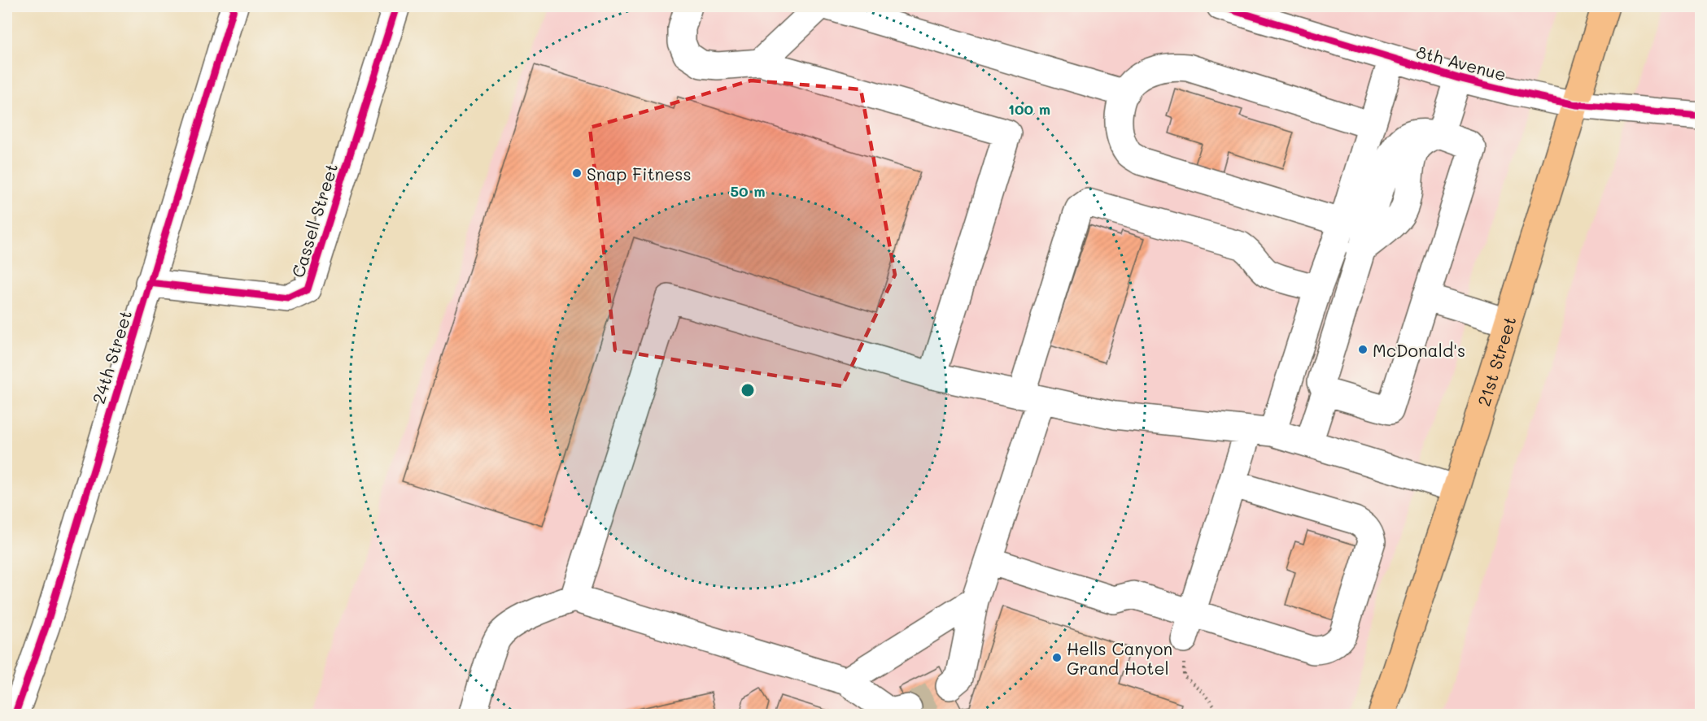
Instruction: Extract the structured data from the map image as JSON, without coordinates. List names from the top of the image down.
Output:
{
  "streets": {
    "main road": ["21st Street"],
    "street": ["8th Avenue", "Cassell Street", "24th Street"]
  },
  "crossings": [
    ["8th Avenue", "21st Street"],
    ["Cassell Street", "24th Street"]
  ],
  "places": ["Snap Fitness", "McDonald's", "Hells Canyon Grand Hotel"],
  "rings": ["100 m", "50 m"]
}
